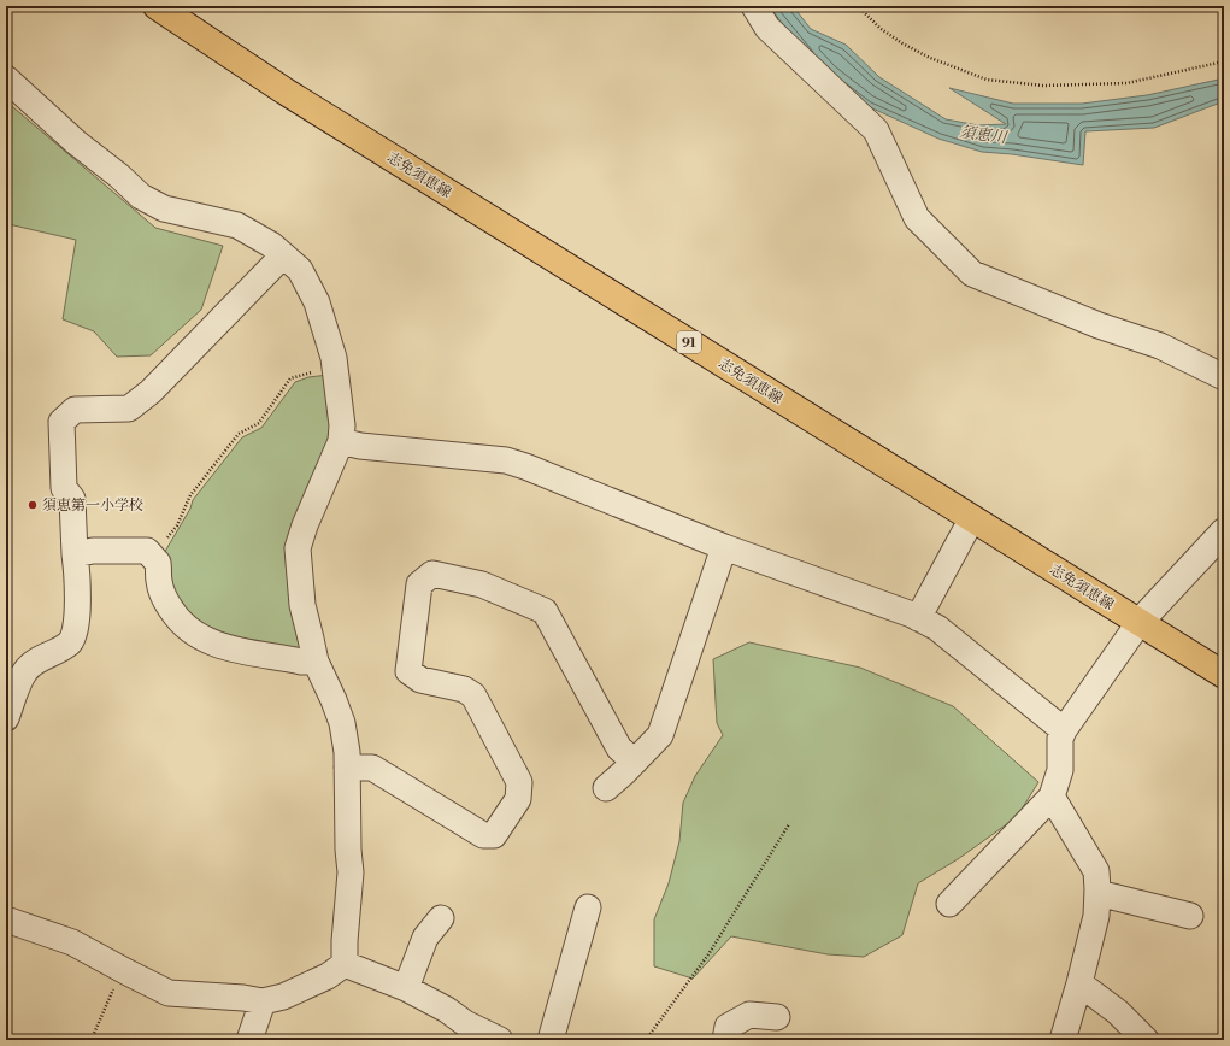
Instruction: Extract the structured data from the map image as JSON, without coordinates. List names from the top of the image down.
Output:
{
  "streets": {
    "main road": ["志免須恵線", "91"]
  },
  "water": ["須恵川"],
  "places": ["須恵第一小学校"]
}
